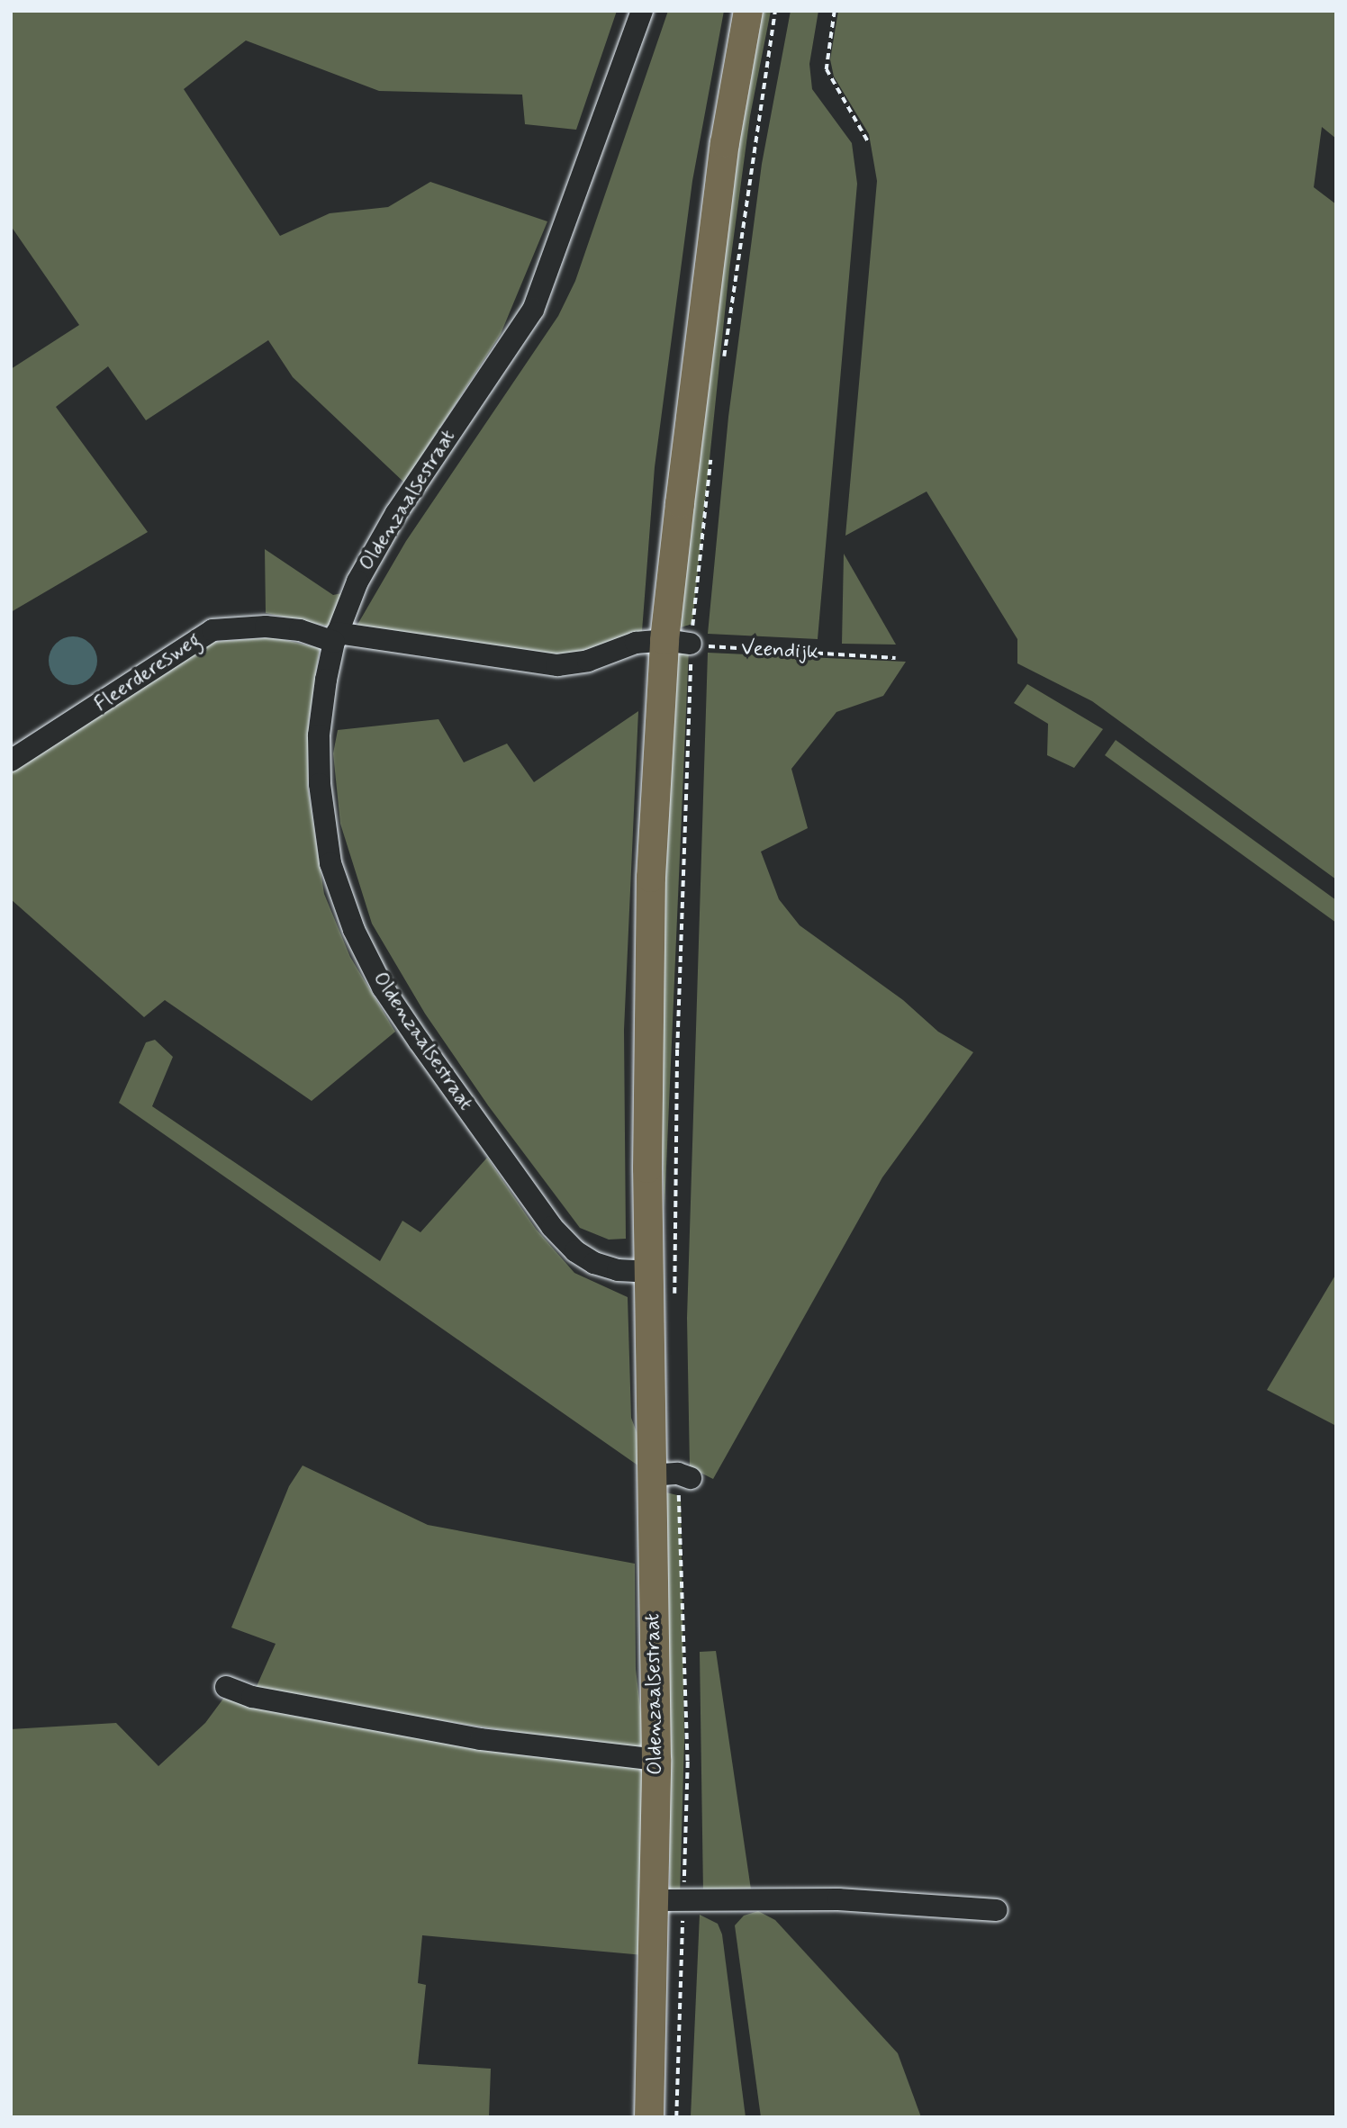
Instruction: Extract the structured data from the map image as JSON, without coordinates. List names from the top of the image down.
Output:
{
  "streets": {
    "main road": ["Oldenzaalsestraat"],
    "street": ["Fleerderesweg"],
    "path": ["Veendijk"]
  },
  "crossings": [
    ["Oldenzaalsestraat", "Veendijk"],
    ["Oldenzaalsestraat", "Fleerderesweg"],
    ["Veendijk", "Fleerderesweg"]
  ]
}
